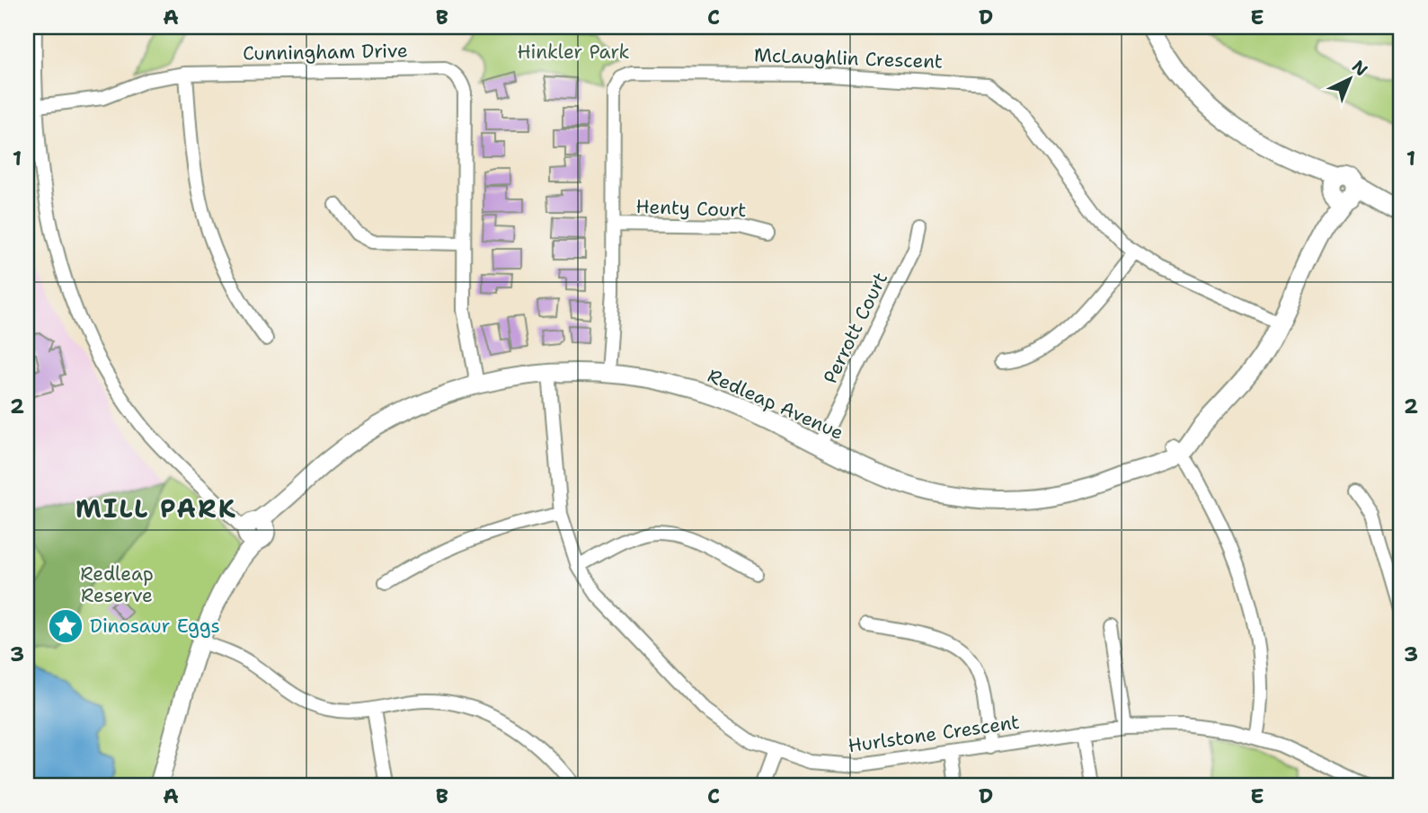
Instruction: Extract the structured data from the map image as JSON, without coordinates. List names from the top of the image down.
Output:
{
  "streets": {
    "street": [
      "Cunningham Drive",
      "McLaughlin Crescent",
      "Henty Court",
      "Perrott Court",
      "Redleap Avenue",
      "Hurlstone Crescent"
    ]
  },
  "crossings": [
    ["Cunningham Drive", "Redleap Avenue"],
    ["McLaughlin Crescent", "Henty Court"],
    ["McLaughlin Crescent", "Redleap Avenue"],
    ["Perrott Court", "Redleap Avenue"],
    ["Redleap Avenue", "Hurlstone Crescent"]
  ],
  "districts": ["MILL PARK"],
  "parks": ["Hinkler Park", "Redleap Reserve"],
  "places": {
    "place": ["Dinosaur Eggs"]
  },
  "north": "top right",
  "grid": {
    "columns": [
      "A",
      "B",
      "C",
      "D",
      "E"
    ],
    "rows": ["1", "2", "3"]
  }
}
